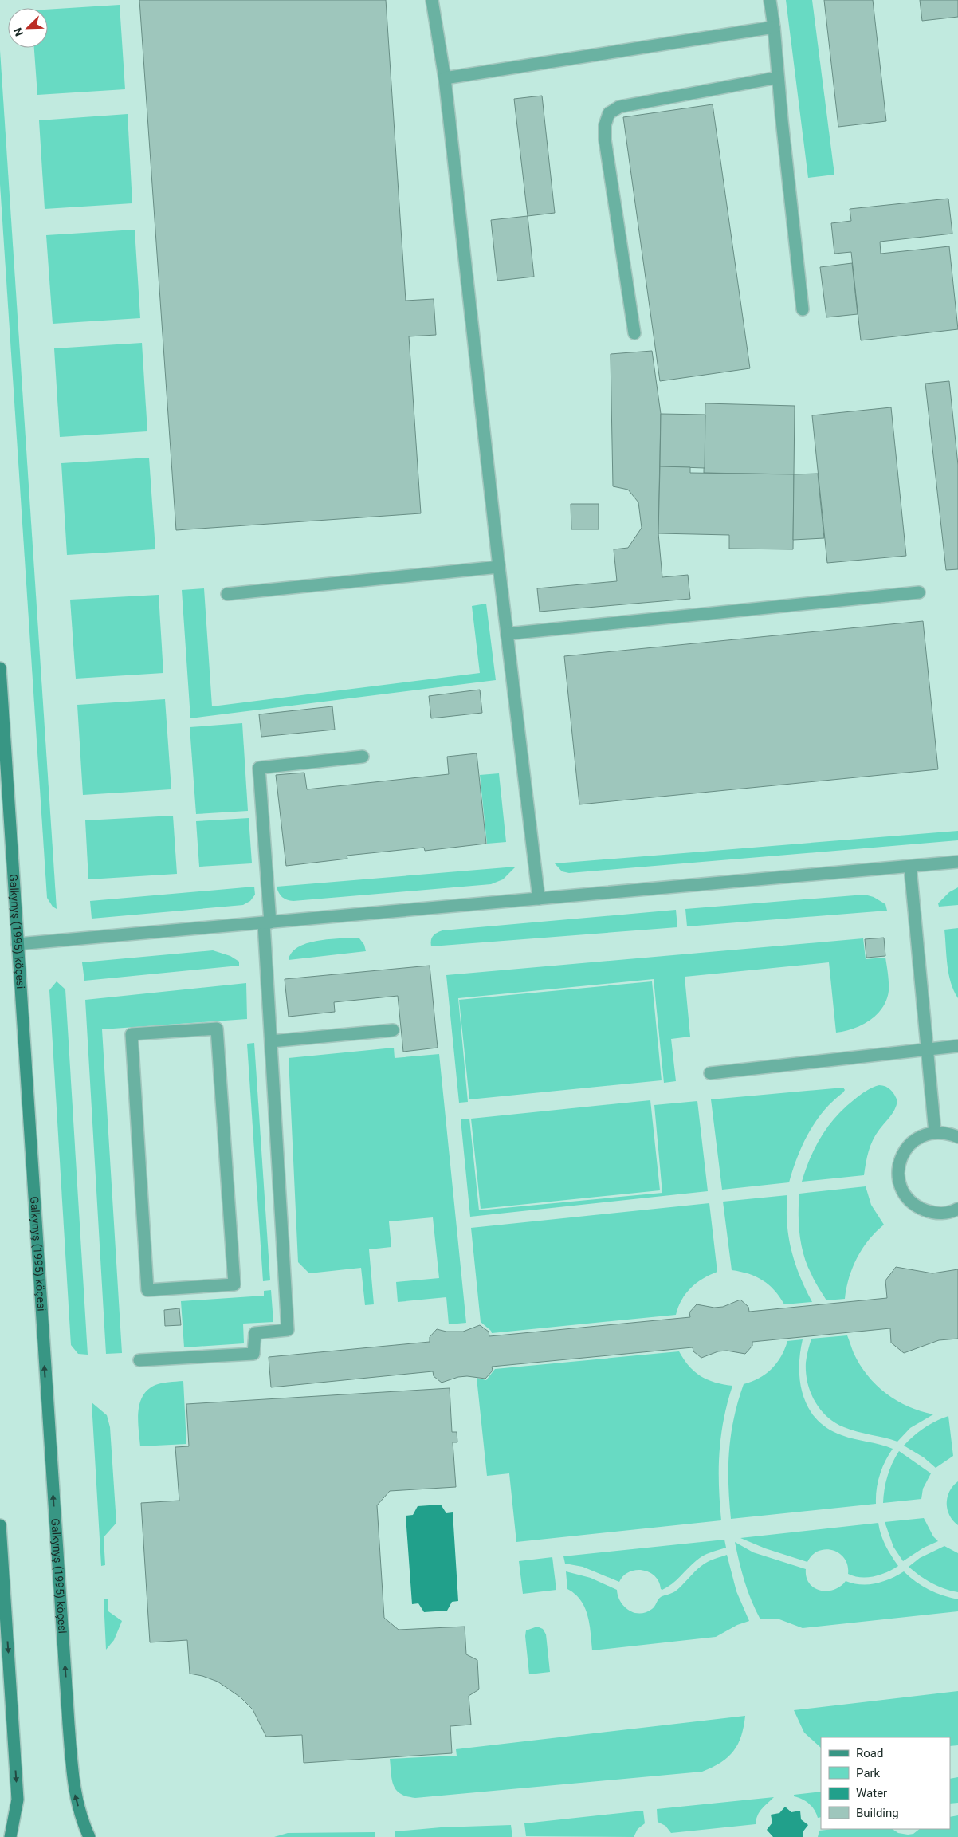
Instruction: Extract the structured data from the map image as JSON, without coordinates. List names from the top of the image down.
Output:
{
  "streets": {
    "main road": ["Galkynyş (1995) köçesi"]
  },
  "legend": [
    "Road",
    "Park",
    "Water",
    "Building"
  ],
  "north": "bottom left"
}
